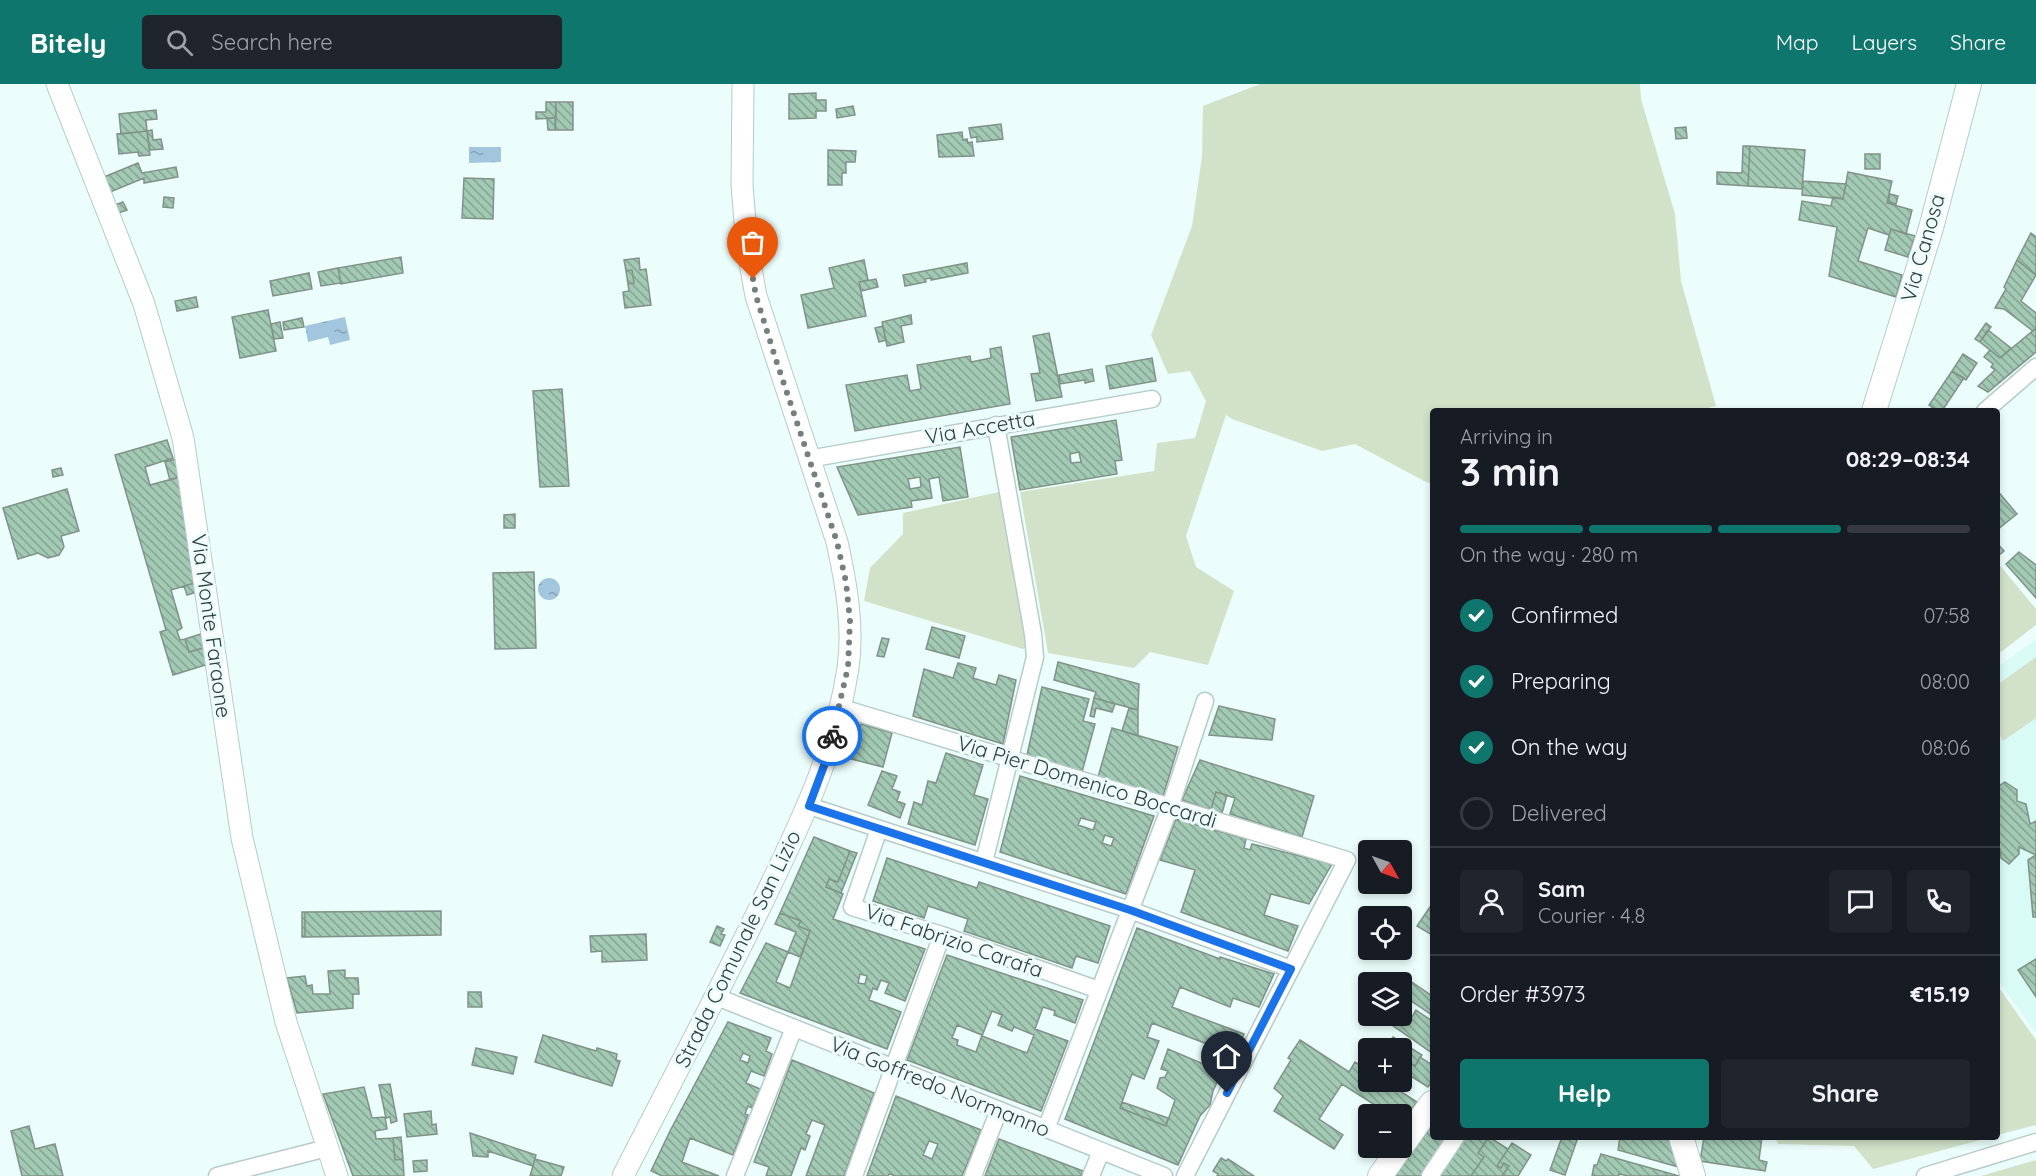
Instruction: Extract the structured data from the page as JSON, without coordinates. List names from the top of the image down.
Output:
{
  "streets": {
    "main road": ["Via Canosa"],
    "street": [
      "Via Accetta",
      "Via Monte Faraone",
      "Via Pier Domenico Boccardi",
      "Via Fabrizio Carafa",
      "Strada Comunale San Lizio",
      "Via Goffredo Normanno"
    ]
  },
  "crossings": [
    ["Via Accetta", "Strada Comunale San Lizio"],
    ["Via Pier Domenico Boccardi", "Strada Comunale San Lizio"],
    ["Strada Comunale San Lizio", "Via Goffredo Normanno"]
  ],
  "north": "bottom right",
  "page": {
    "header": "Bitely",
    "search": "Search here",
    "nav": ["Map", "Layers", "Share"],
    "heading": ["3 min", "Arriving in", "08:29–08:34"],
    "panel": [
      "Sam",
      "Courier · 4.8",
      "Order #3973",
      "€15.19"
    ],
    "bar": "On the way · 280 m",
    "list": [
      ["Confirmed", "07:58"],
      ["Preparing", "08:00"],
      ["On the way", "08:06"],
      "Delivered"
    ],
    "map_buttons": ["+", "−"],
    "buttons": ["Help", "Share"]
  }
}
